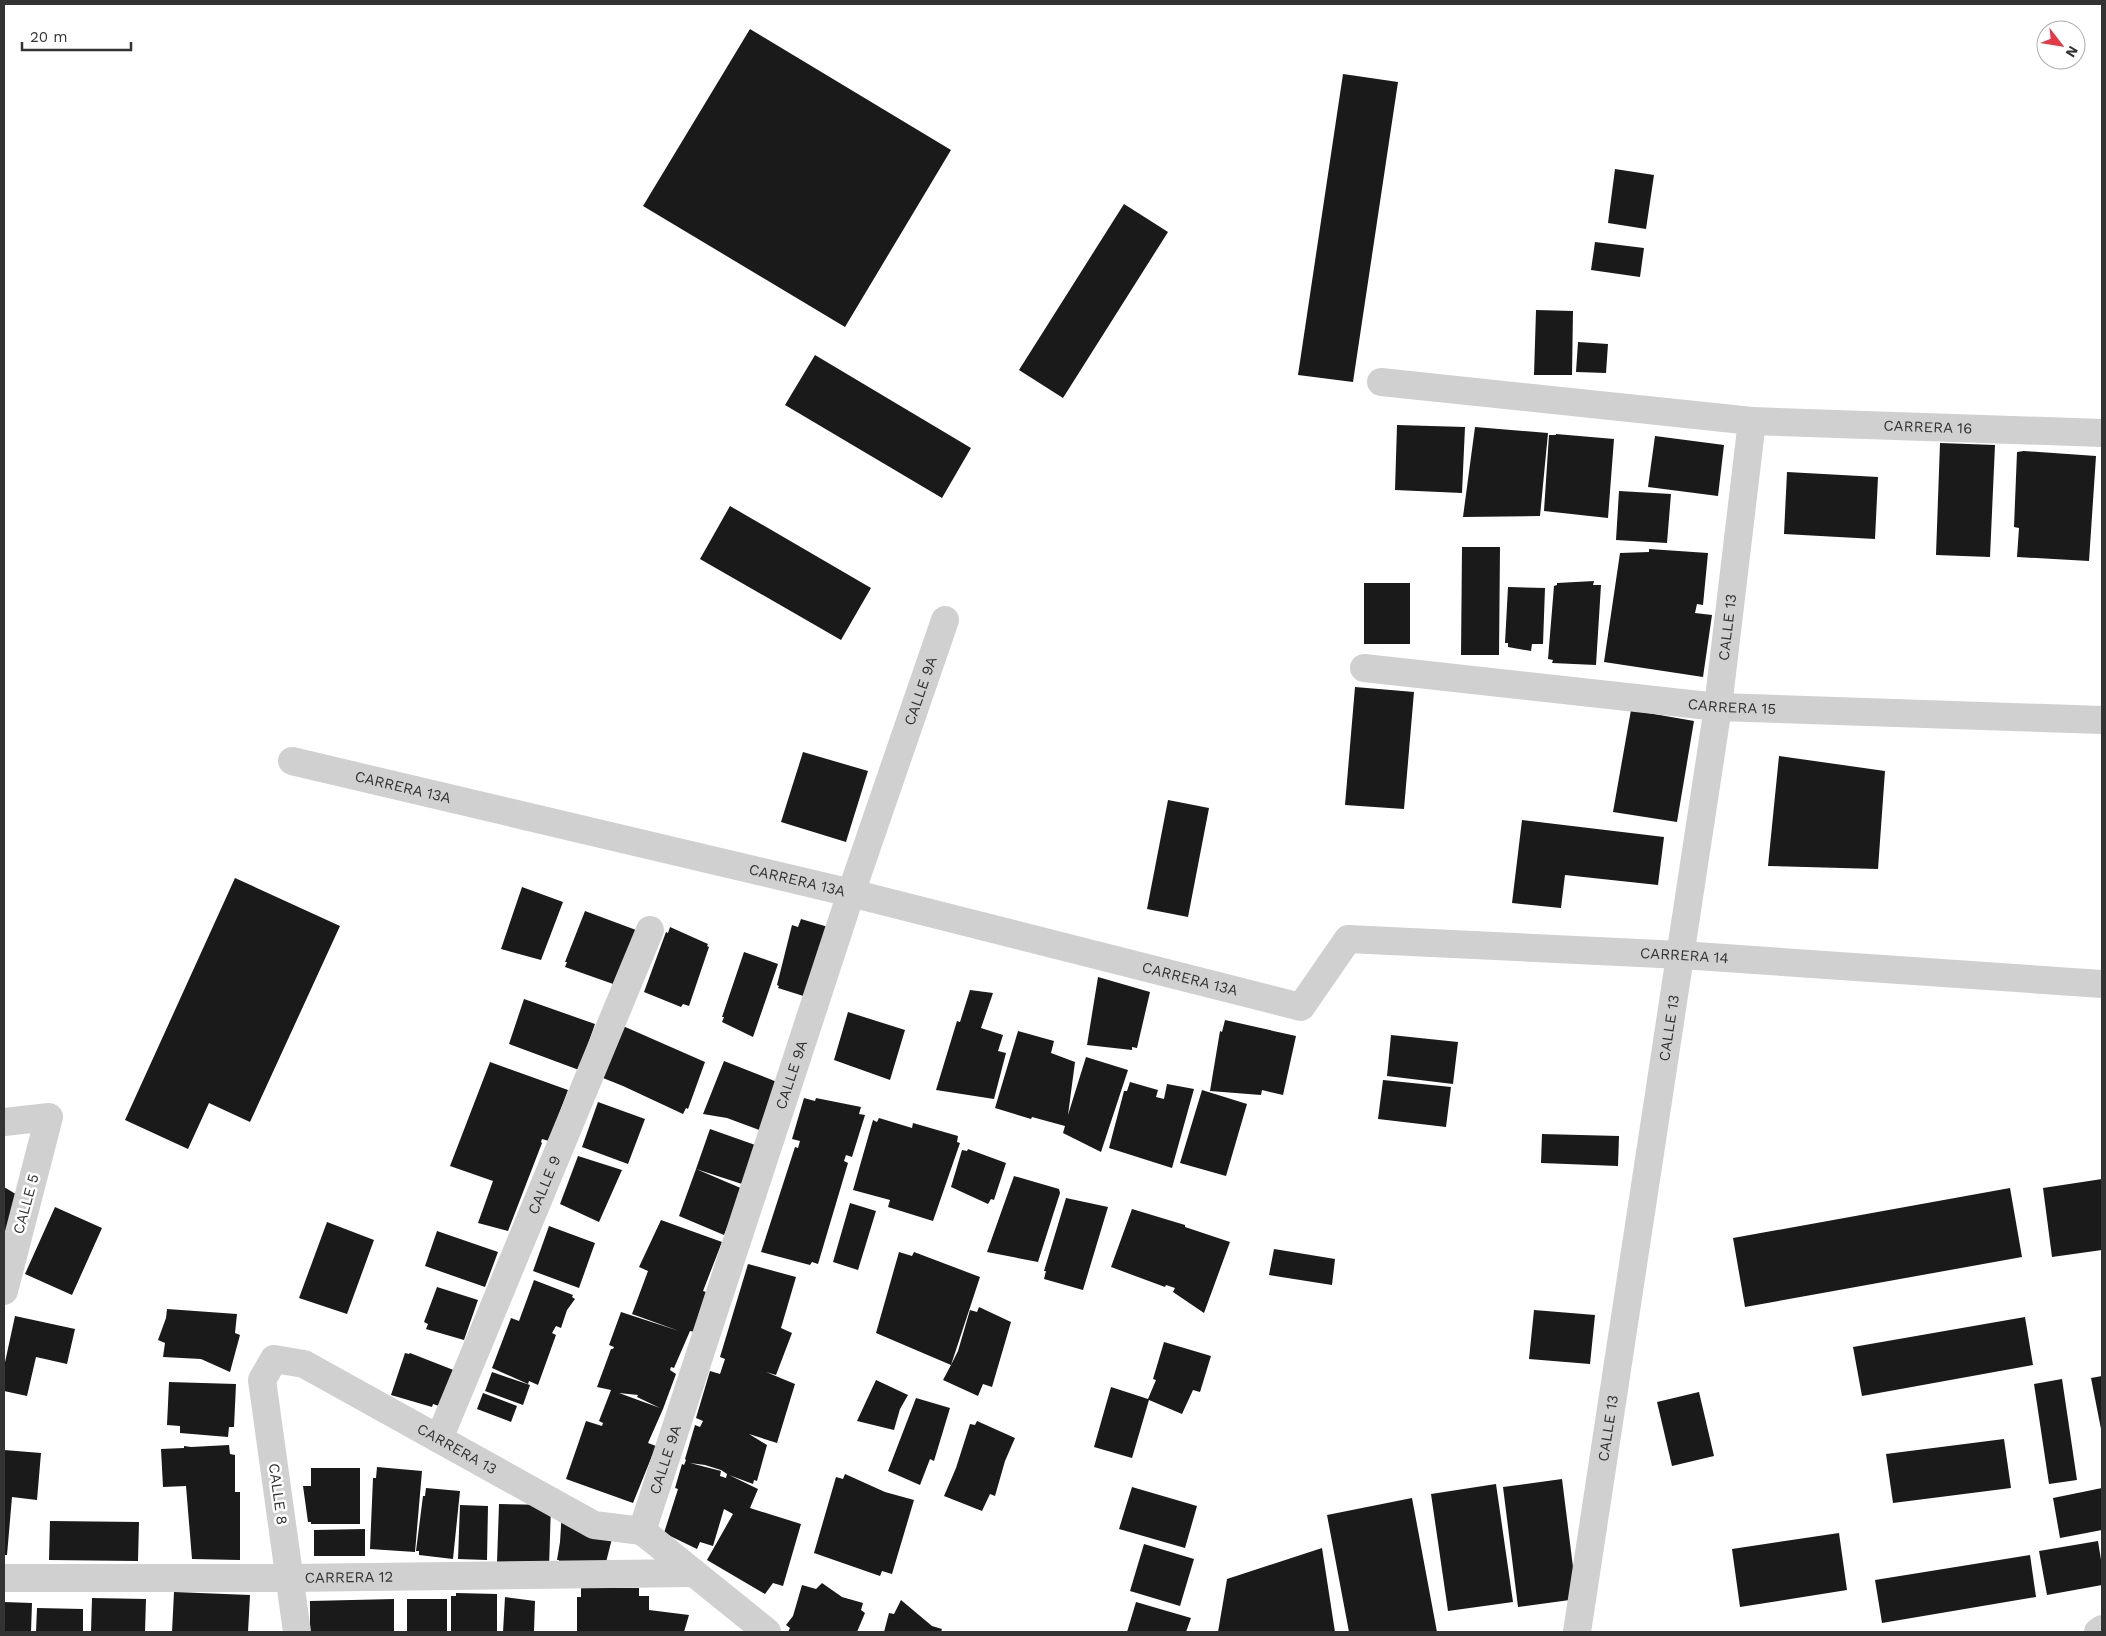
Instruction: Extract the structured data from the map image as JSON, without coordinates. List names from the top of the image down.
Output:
{
  "streets": {
    "street": [
      "CARRERA 16",
      "CALLE 13",
      "CALLE 9A",
      "CARRERA 15",
      "CARRERA 13A",
      "CARRERA 14",
      "CALLE 9",
      "CALLE 5",
      "CARRERA 13",
      "CALLE 8",
      "CARRERA 12"
    ]
  },
  "crossings": [
    ["CARRERA 16", "CALLE 13"],
    ["CALLE 13", "CARRERA 15"],
    ["CALLE 13", "CARRERA 14"],
    ["CALLE 9A", "CARRERA 13A"],
    ["CALLE 9A", "CARRERA 13"],
    ["CARRERA 13A", "CARRERA 14"],
    ["CALLE 9", "CARRERA 13"],
    ["CARRERA 13", "CALLE 8"],
    ["CALLE 8", "CARRERA 12"]
  ],
  "scale_bar": "20 m",
  "north": "bottom right"
}
